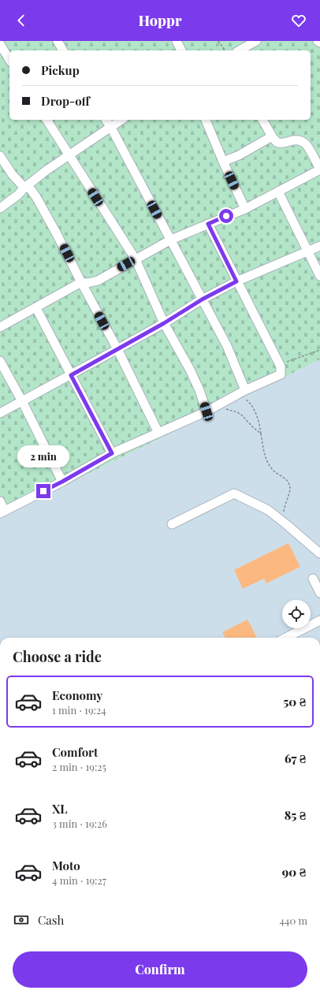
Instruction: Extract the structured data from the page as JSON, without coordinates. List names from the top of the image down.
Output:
{
  "page": {
    "header": "Hoppr",
    "banner": ["Pickup", "Drop-off"],
    "bubble": "2 min",
    "heading": "Choose a ride",
    "list": [
      {
        "name": "Economy",
        "note": "1 min · 19:24",
        "value": "50 ₴"
      },
      {
        "name": "Comfort",
        "note": "2 min · 19:25",
        "value": "67 ₴"
      },
      {
        "name": "XL",
        "note": "3 min · 19:26",
        "value": "85 ₴"
      },
      {
        "name": "Moto",
        "note": "4 min · 19:27",
        "value": "90 ₴"
      }
    ],
    "pay": ["Cash", "440 m"],
    "buttons": "Confirm"
  }
}
